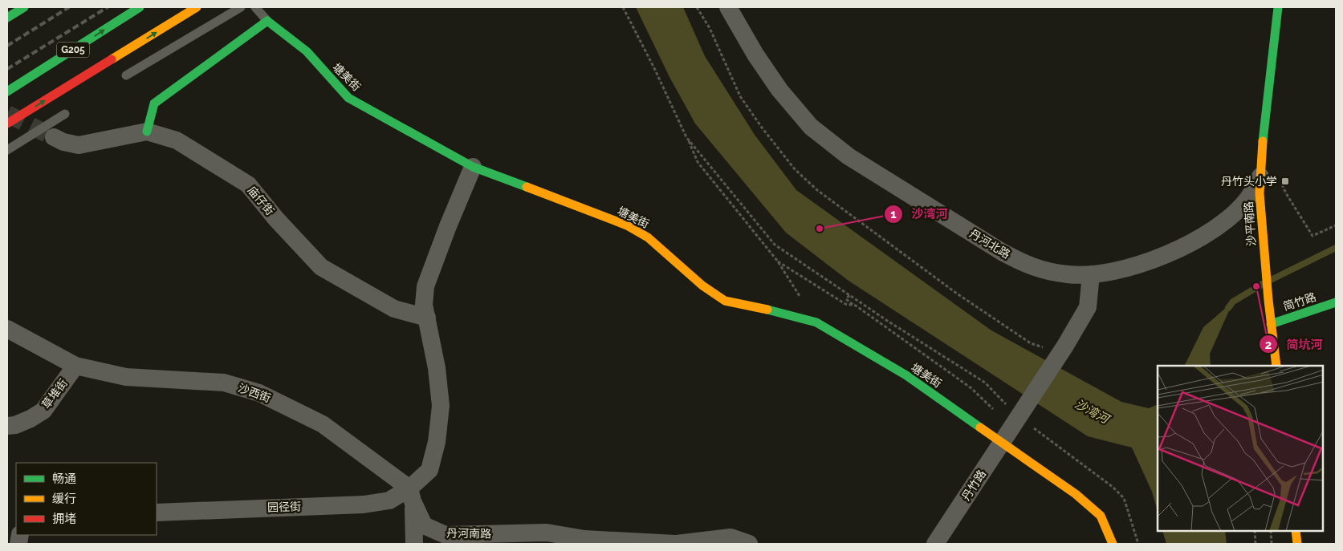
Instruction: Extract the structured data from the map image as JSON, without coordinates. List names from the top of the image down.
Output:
{
  "streets": {
    "main road": [
      "G205",
      "塘美街",
      "沙平南路",
      "简竹路"
    ],
    "street": [
      "庙仔街",
      "丹河北路",
      "沙西街",
      "草堆街",
      "丹竹路",
      "园径街",
      "丹河南路"
    ]
  },
  "crossings": [
    ["塘美街", "丹竹路"],
    ["沙平南路", "丹河北路"],
    ["沙平南路", "简竹路"],
    ["沙西街", "草堆街"],
    ["沙西街", "园径街"],
    ["沙西街", "丹河南路"],
    ["园径街", "丹河南路"]
  ],
  "water": ["沙湾河"],
  "places": {
    "transit": ["丹竹头小学"],
    "other": ["沙湾河", "简坑河"]
  },
  "legend": ["畅通", "缓行", "拥堵"]
}
